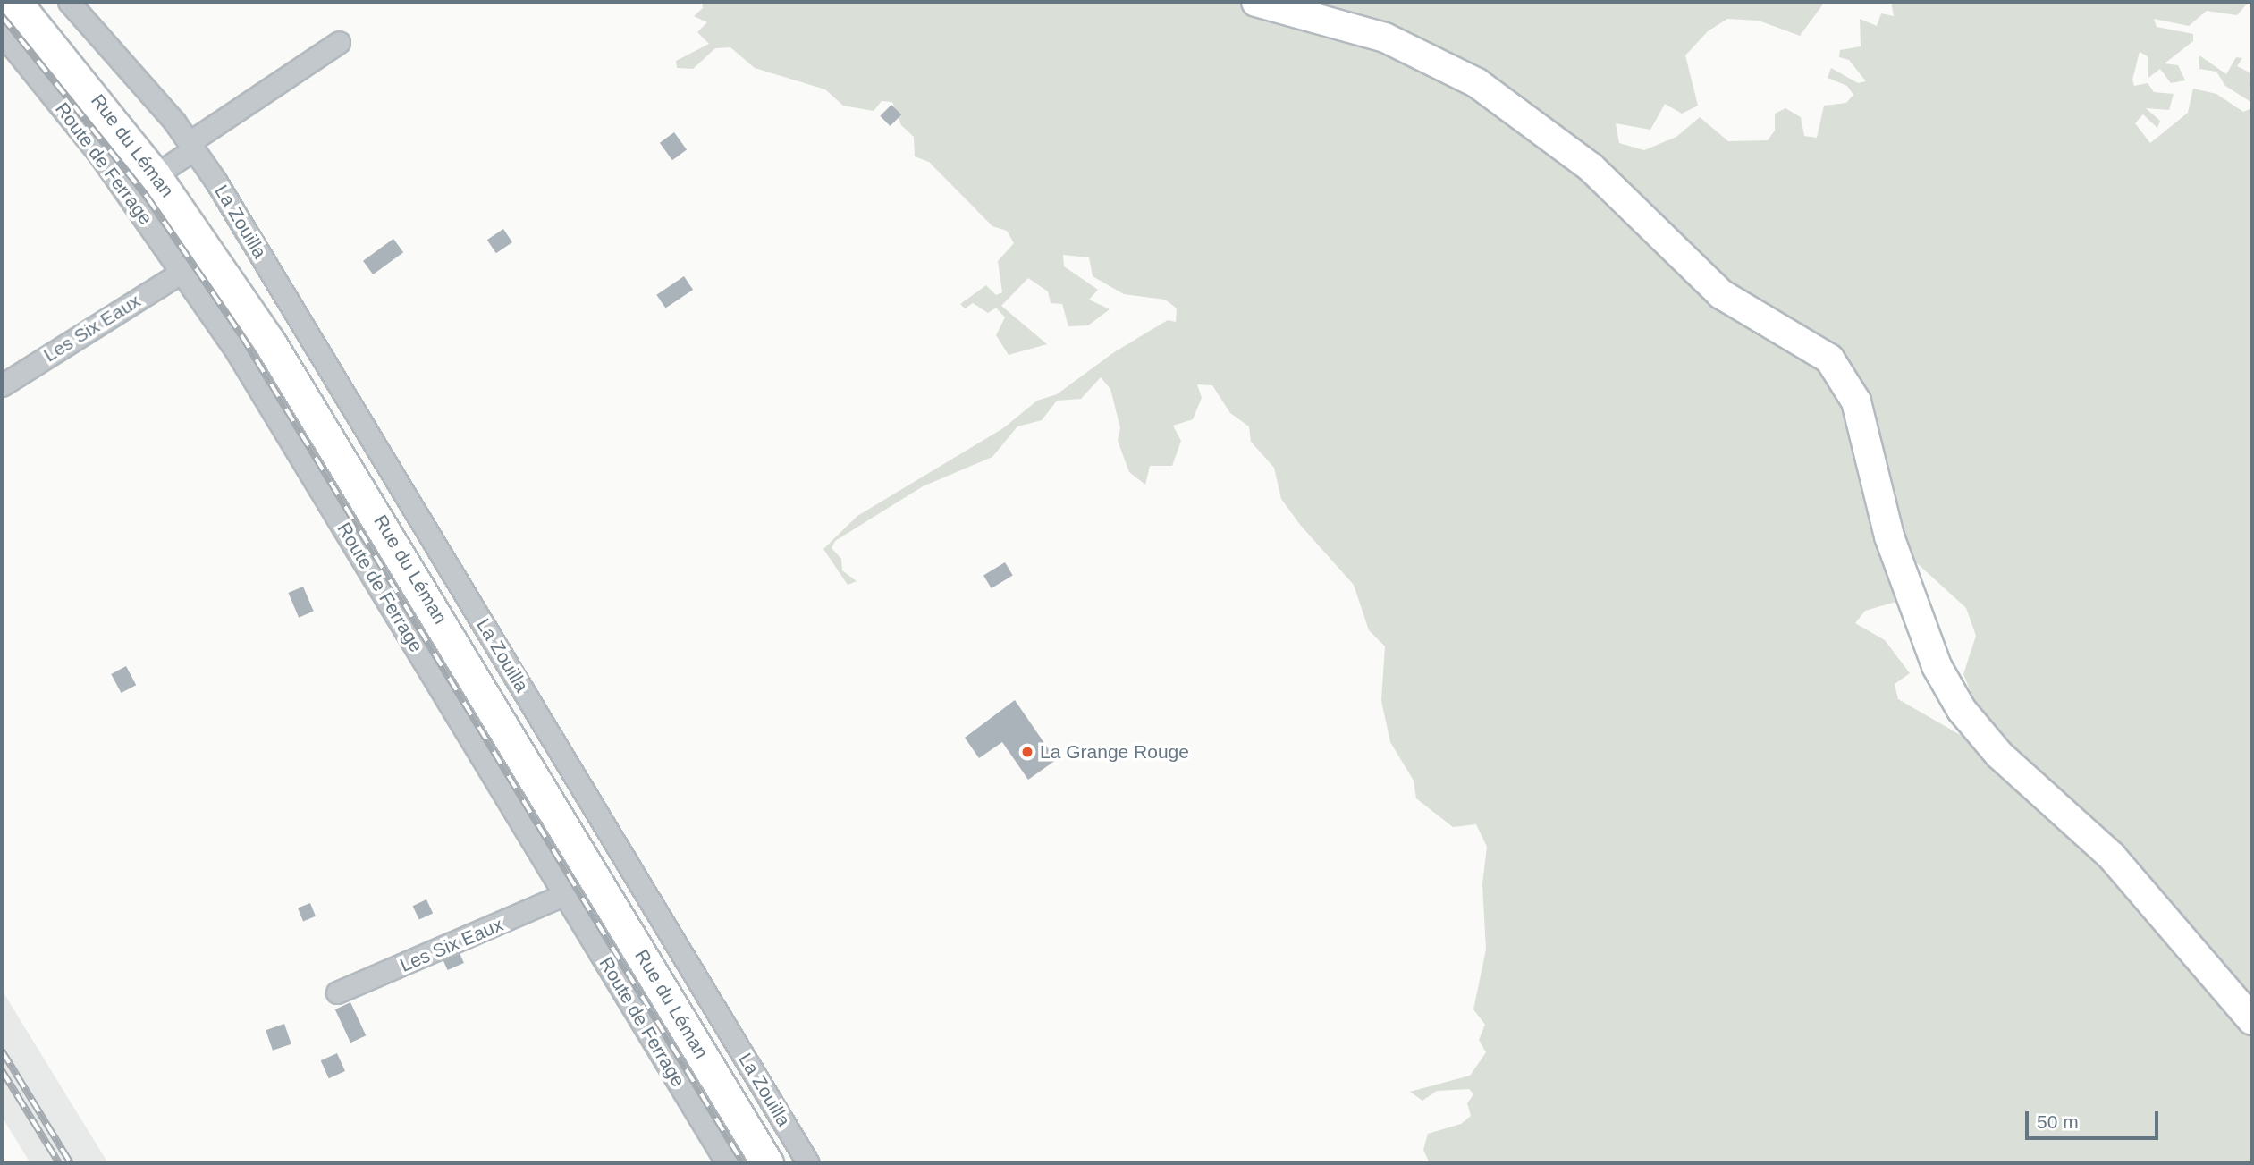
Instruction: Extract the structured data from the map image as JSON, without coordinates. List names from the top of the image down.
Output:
{
  "streets": {
    "main road": ["Rue du Léman"],
    "street": ["Route de Ferrage", "La Zouilla", "Les Six Eaux"]
  },
  "crossings": [
    ["Route de Ferrage", "Les Six Eaux"]
  ],
  "places": ["La Grange Rouge"],
  "scale_bar": "50 m"
}
